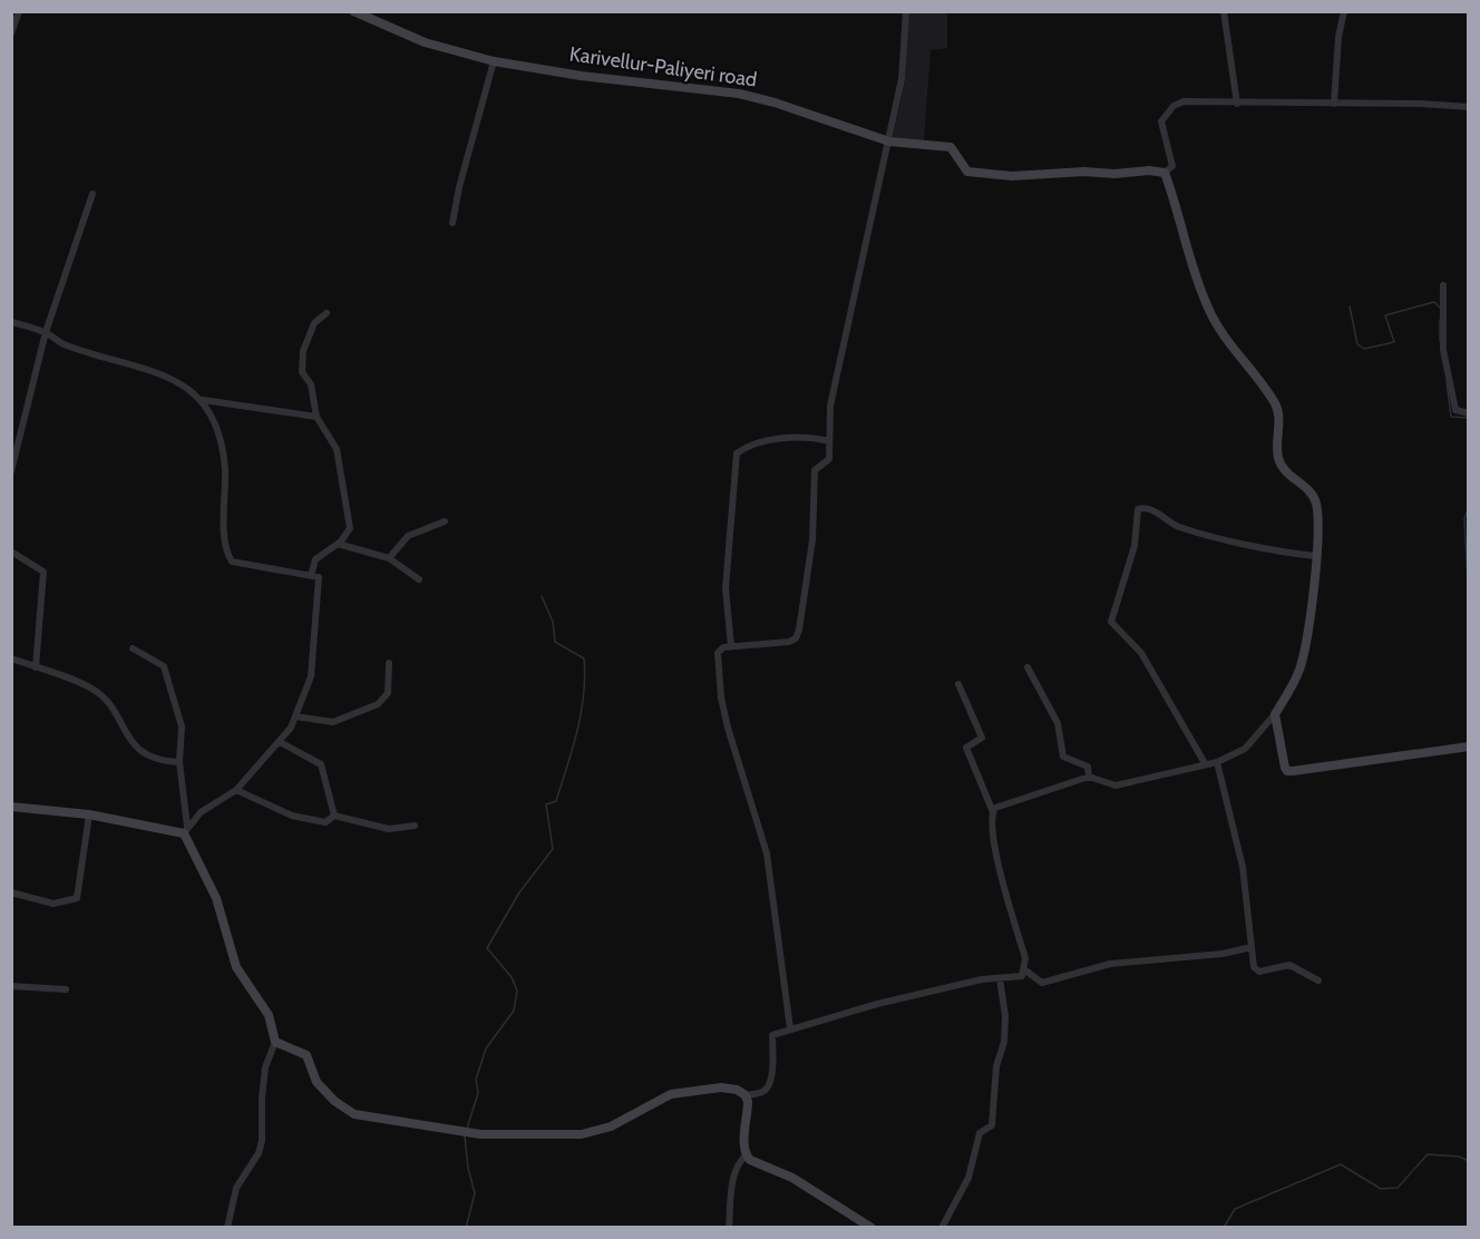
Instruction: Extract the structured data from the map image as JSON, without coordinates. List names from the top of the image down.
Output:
{
  "streets": {
    "main road": ["Karivellur-Paliyeri road"]
  }
}
